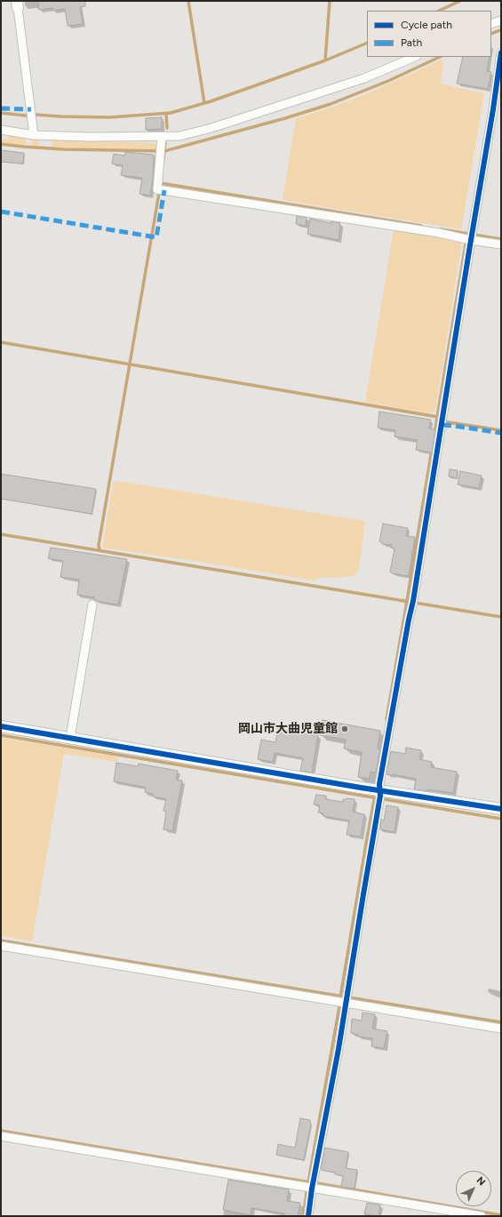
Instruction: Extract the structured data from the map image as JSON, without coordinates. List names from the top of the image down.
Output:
{
  "places": ["岡山市大曲児童館"],
  "legend": ["Cycle path", "Path"],
  "north": "top right"
}
